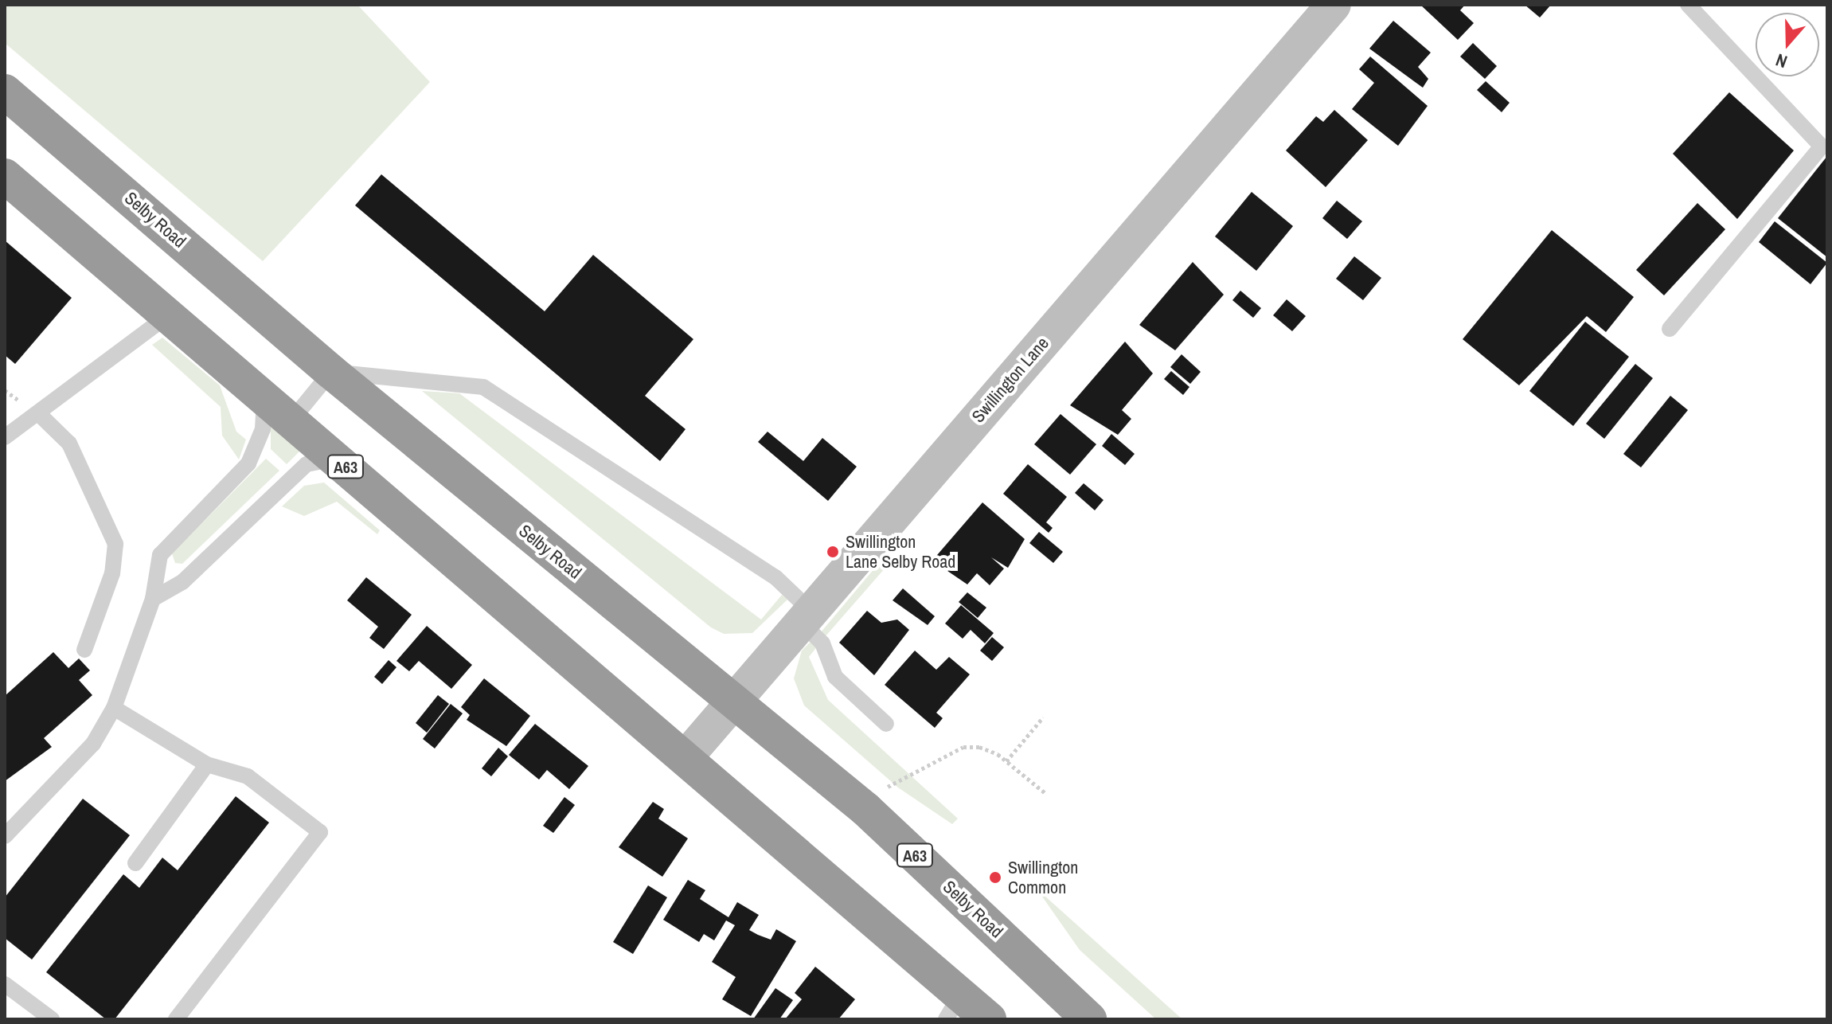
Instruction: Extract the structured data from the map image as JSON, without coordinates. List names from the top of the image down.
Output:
{
  "streets": {
    "highway": ["Selby Road", "A63"],
    "street": ["Swillington Lane"]
  },
  "crossings": [
    ["Selby Road", "Swillington Lane"],
    ["Swillington Lane", "A63"]
  ],
  "places": ["Swillington Lane Selby Road", "Swillington Common"],
  "north": "bottom"
}
